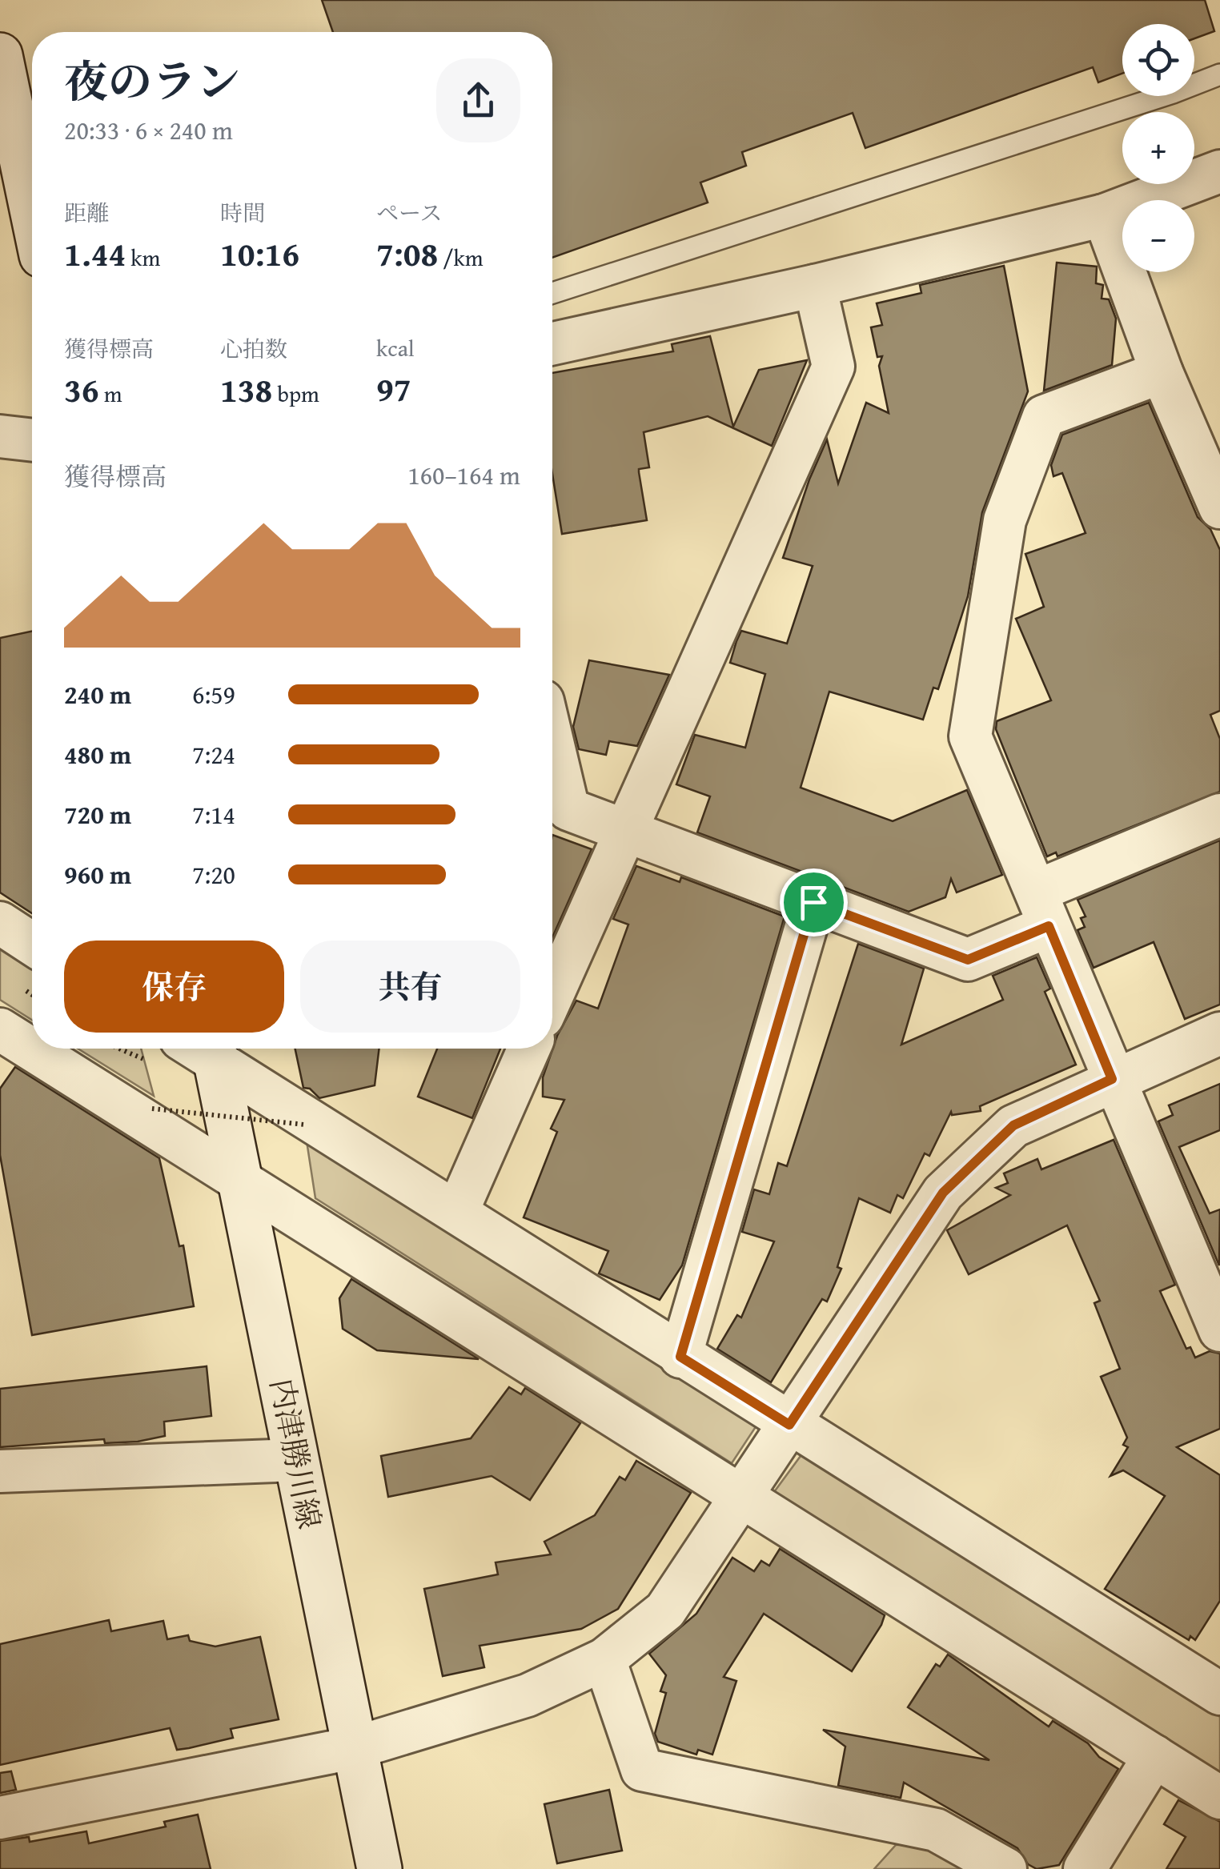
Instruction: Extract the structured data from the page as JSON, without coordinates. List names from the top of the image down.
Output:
{
  "streets": {
    "main road": ["内津勝川線"]
  },
  "page": {
    "map_buttons": ["+", "−"],
    "heading": ["夜のラン", "20:33 · 6 × 240 m"],
    "stats": [
      ["距離", "1.44 km"],
      ["時間", "10:16"],
      ["ペース", "7:08 /km"],
      ["獲得標高", "36 m"],
      ["心拍数", "138 bpm"],
      ["kcal", "97"]
    ],
    "chart": ["獲得標高", "160–164 m"],
    "list": [
      {
        "name": "240 m",
        "note": "6:59"
      },
      {
        "name": "480 m",
        "note": "7:24"
      },
      {
        "name": "720 m",
        "note": "7:14"
      },
      {
        "name": "960 m",
        "note": "7:20"
      }
    ],
    "buttons": ["保存", "共有"]
  }
}
